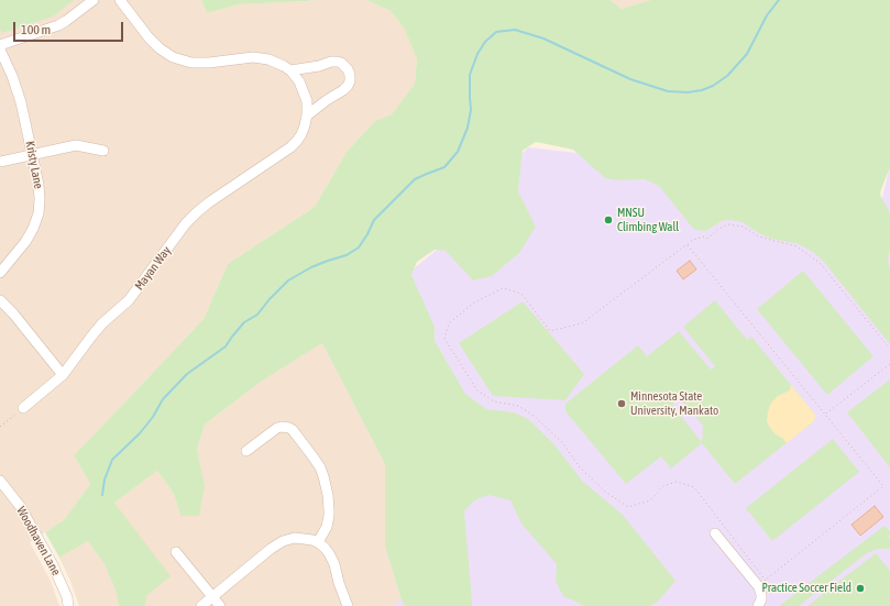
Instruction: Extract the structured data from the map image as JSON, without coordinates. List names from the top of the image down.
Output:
{
  "streets": {
    "street": ["Kristy Lane", "Mayan Way", "Woodhaven Lane"]
  },
  "places": ["MNSU Climbing Wall", "Minnesota State University, Mankato", "Practice Soccer Field"],
  "scale_bar": "100 m"
}
